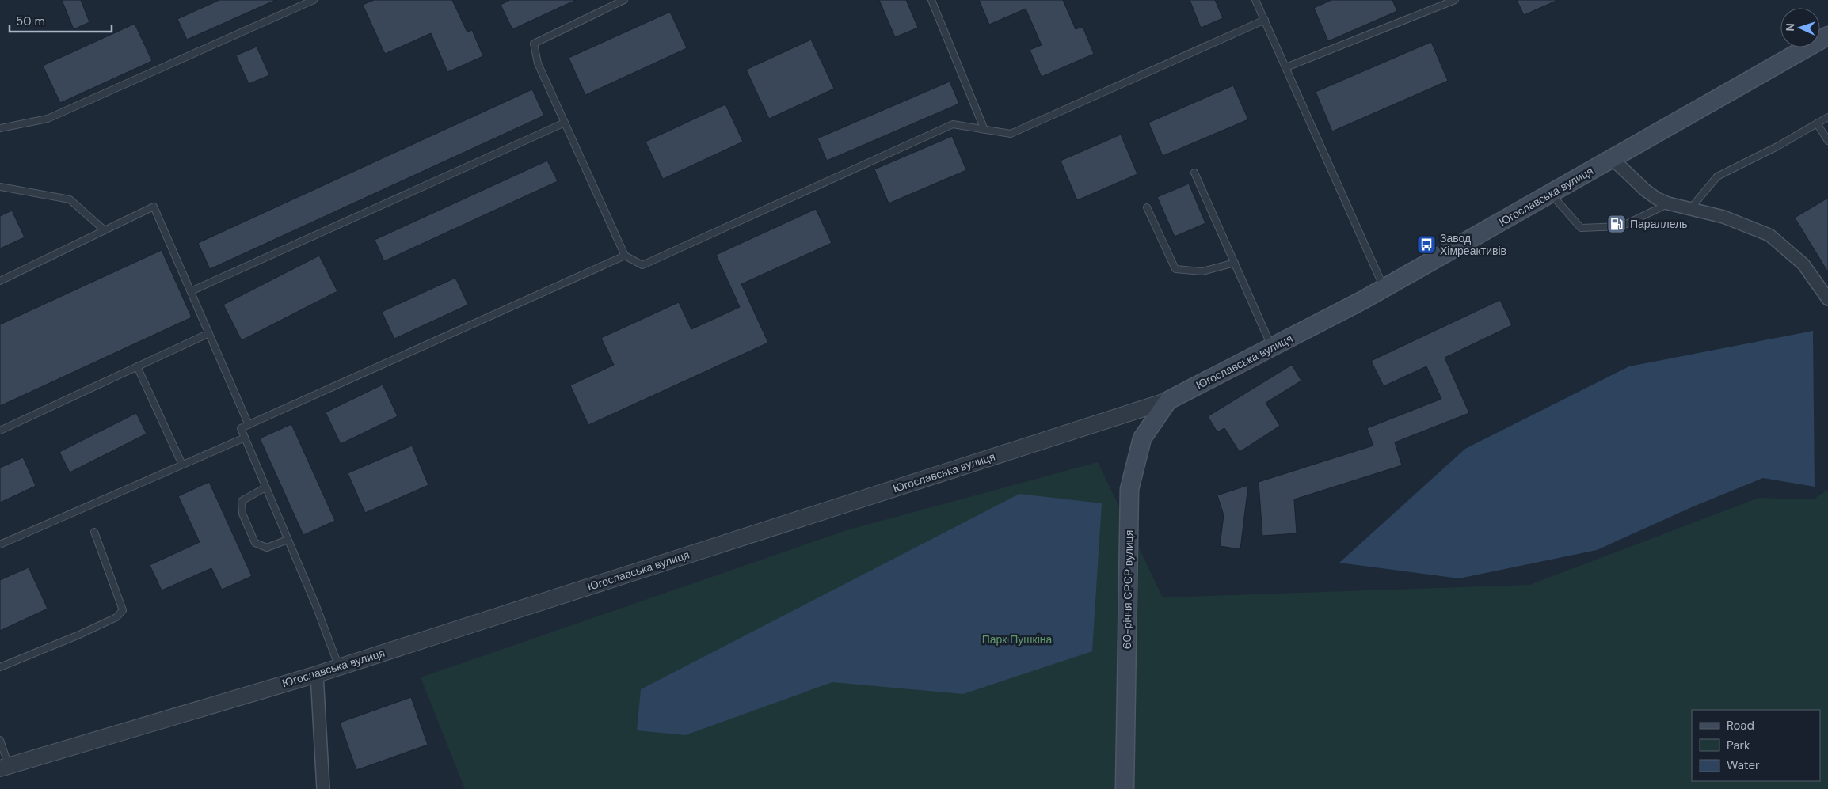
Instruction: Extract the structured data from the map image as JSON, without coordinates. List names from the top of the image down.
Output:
{
  "streets": {
    "main road": ["Югославська вулиця", "60-річчя СРСР вулиця"]
  },
  "crossings": [
    ["Югославська вулиця", "60-річчя СРСР вулиця"]
  ],
  "parks": ["Парк Пушкіна"],
  "places": {
    "fuel station": ["Параллель"],
    "bus stop": ["Завод Хімреактивів"]
  },
  "legend": ["Road", "Park", "Water"],
  "scale_bar": "50 m",
  "north": "left"
}
